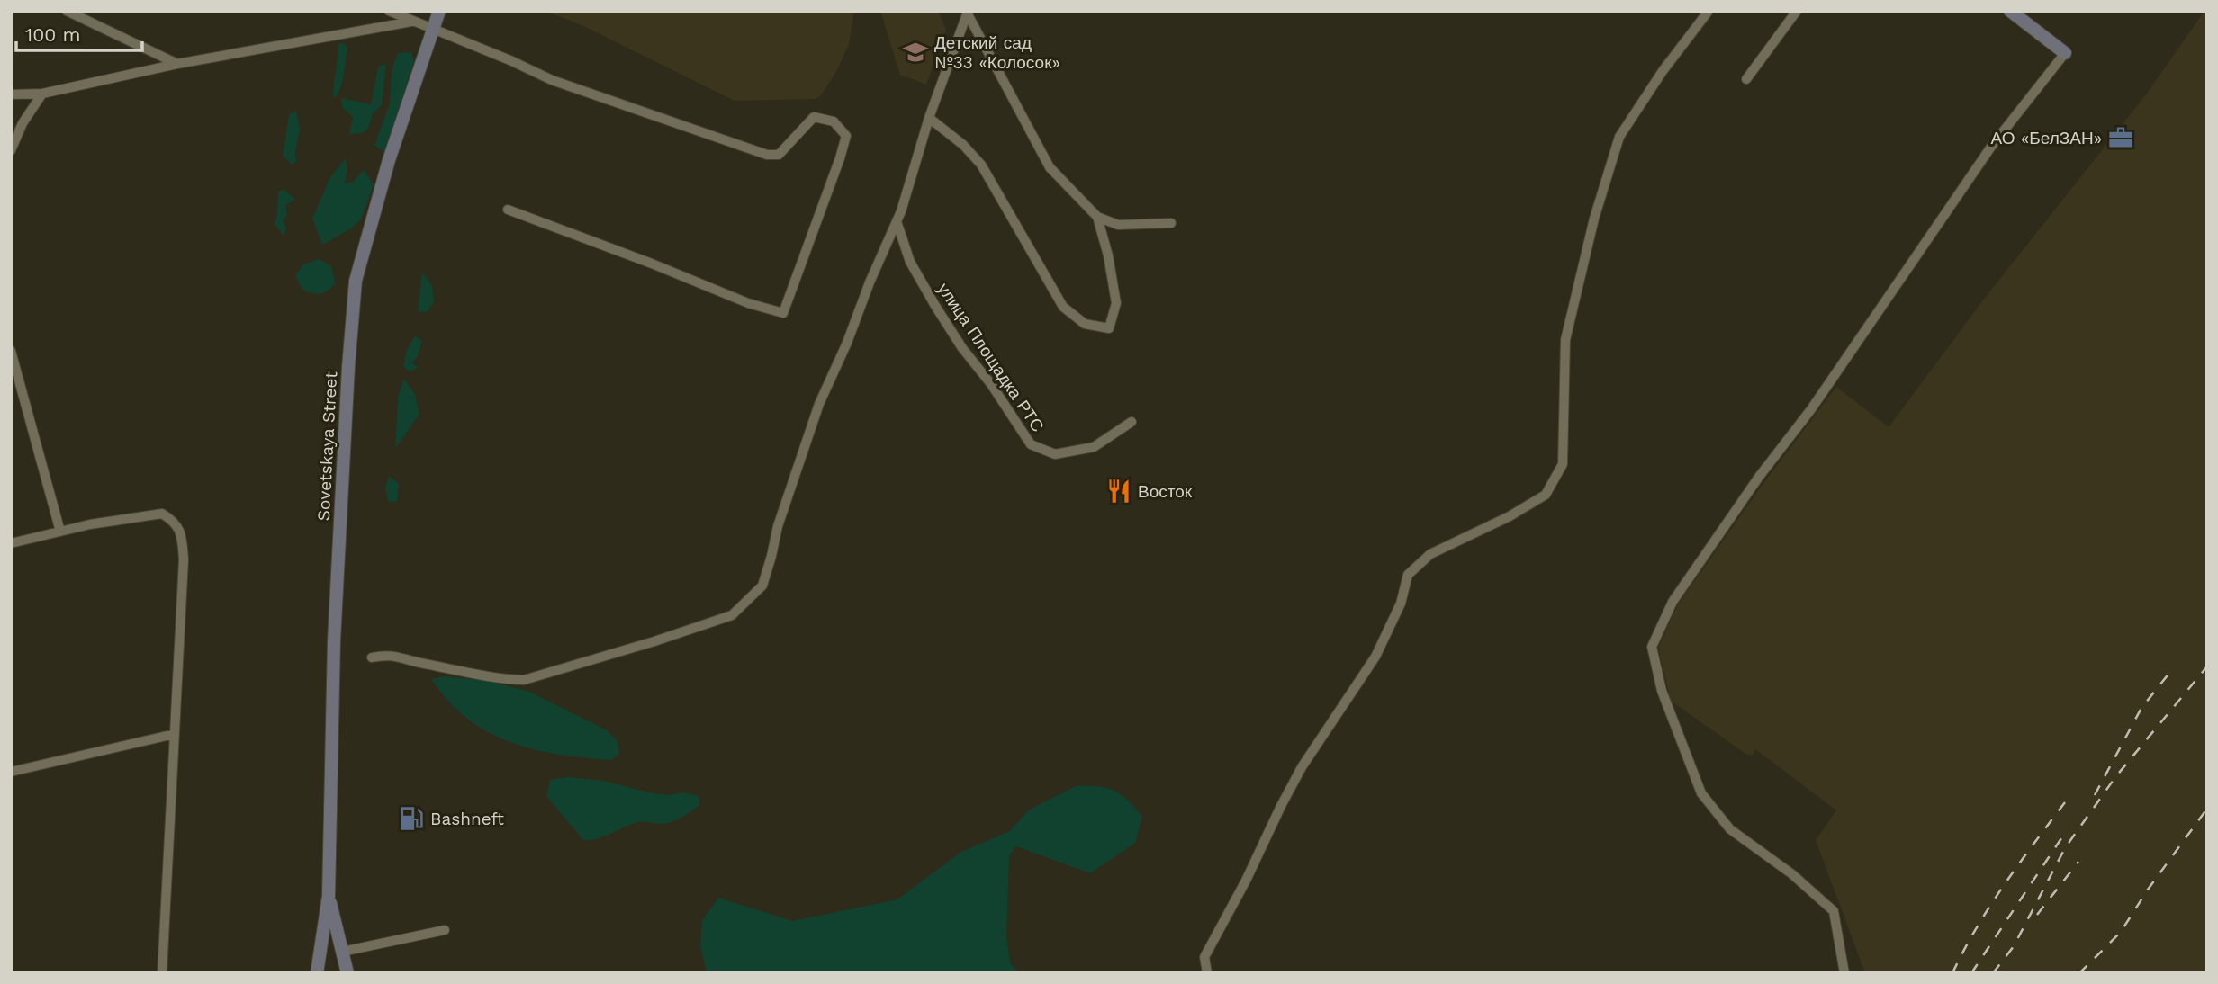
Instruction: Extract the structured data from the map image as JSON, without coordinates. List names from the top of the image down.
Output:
{
  "streets": {
    "main road": ["Sovetskaya Street"],
    "street": ["улица Площадка РТС"]
  },
  "places": {
    "school or university": ["Детский сад №33 «Колосок»"],
    "office": ["АО «БелЗАН»"],
    "restaurant": ["Восток"],
    "fuel station": ["Bashneft"]
  },
  "scale_bar": "100 m"
}
